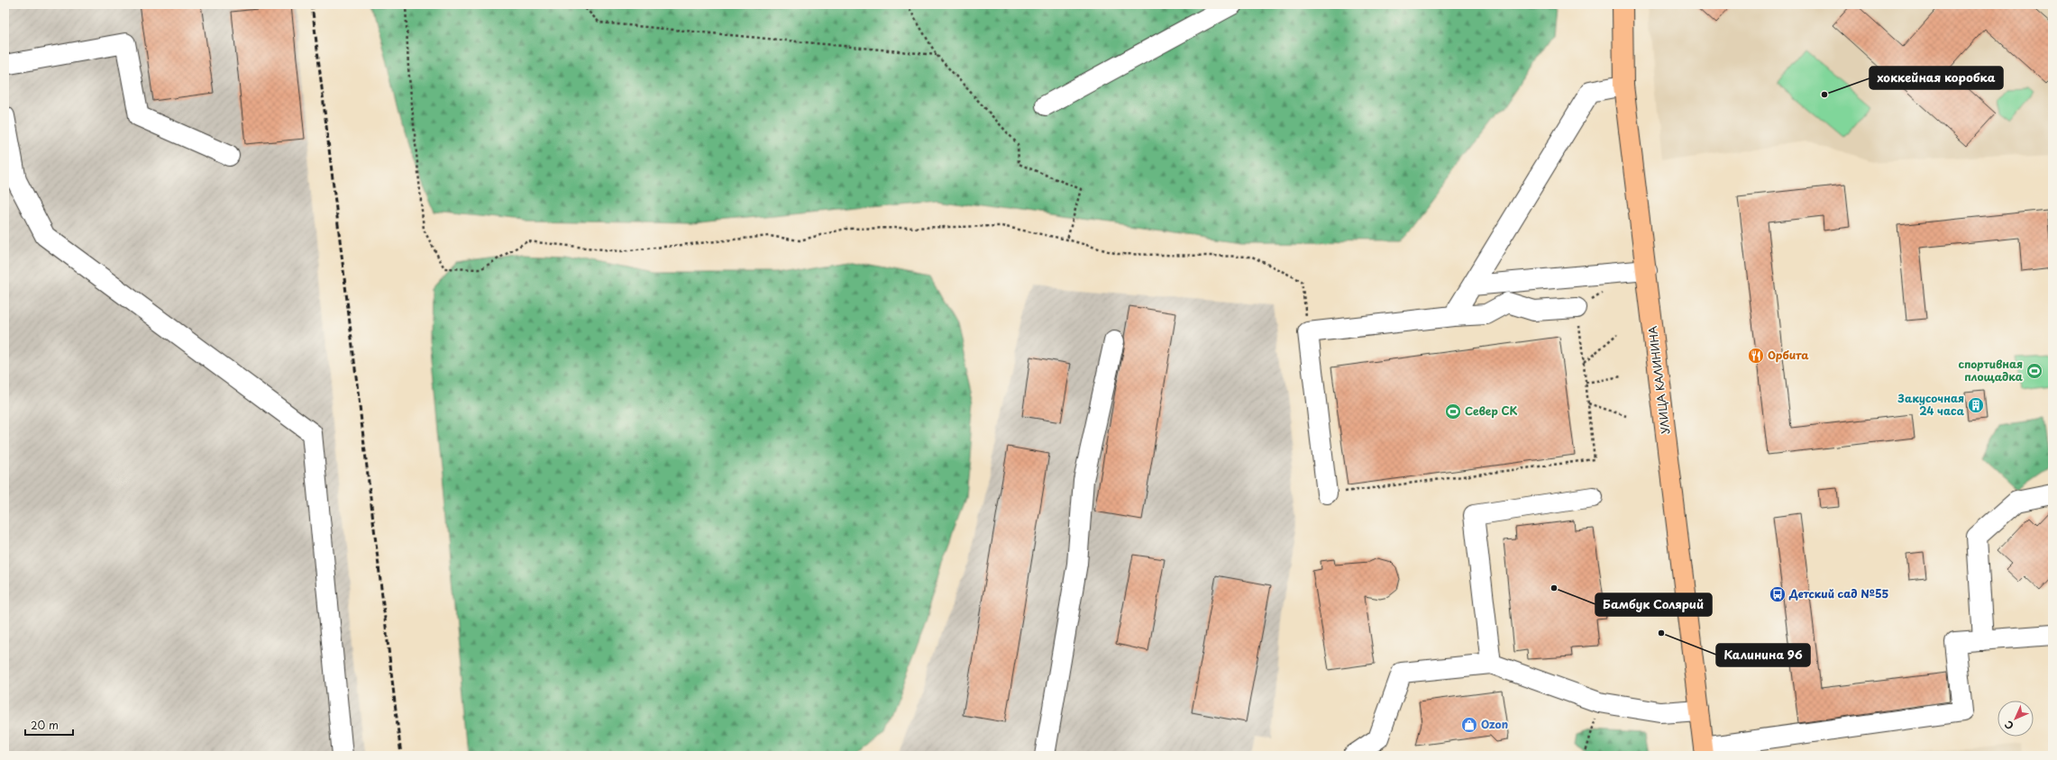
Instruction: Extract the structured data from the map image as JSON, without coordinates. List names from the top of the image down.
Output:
{
  "streets": {
    "main road": ["УЛИЦА КАЛИНИНА"]
  },
  "places": {
    "other": ["хоккейная коробка", "Бамбук Солярий", "Калинина 96"],
    "restaurant": ["Орбита"],
    "sports": ["спортивная площадка", "Север СК"],
    "building": ["Закусочная 24 часа"],
    "bus stop": ["Детский сад №55"],
    "shop": ["Ozon"]
  },
  "scale_bar": "20 m",
  "north": "bottom left"
}
